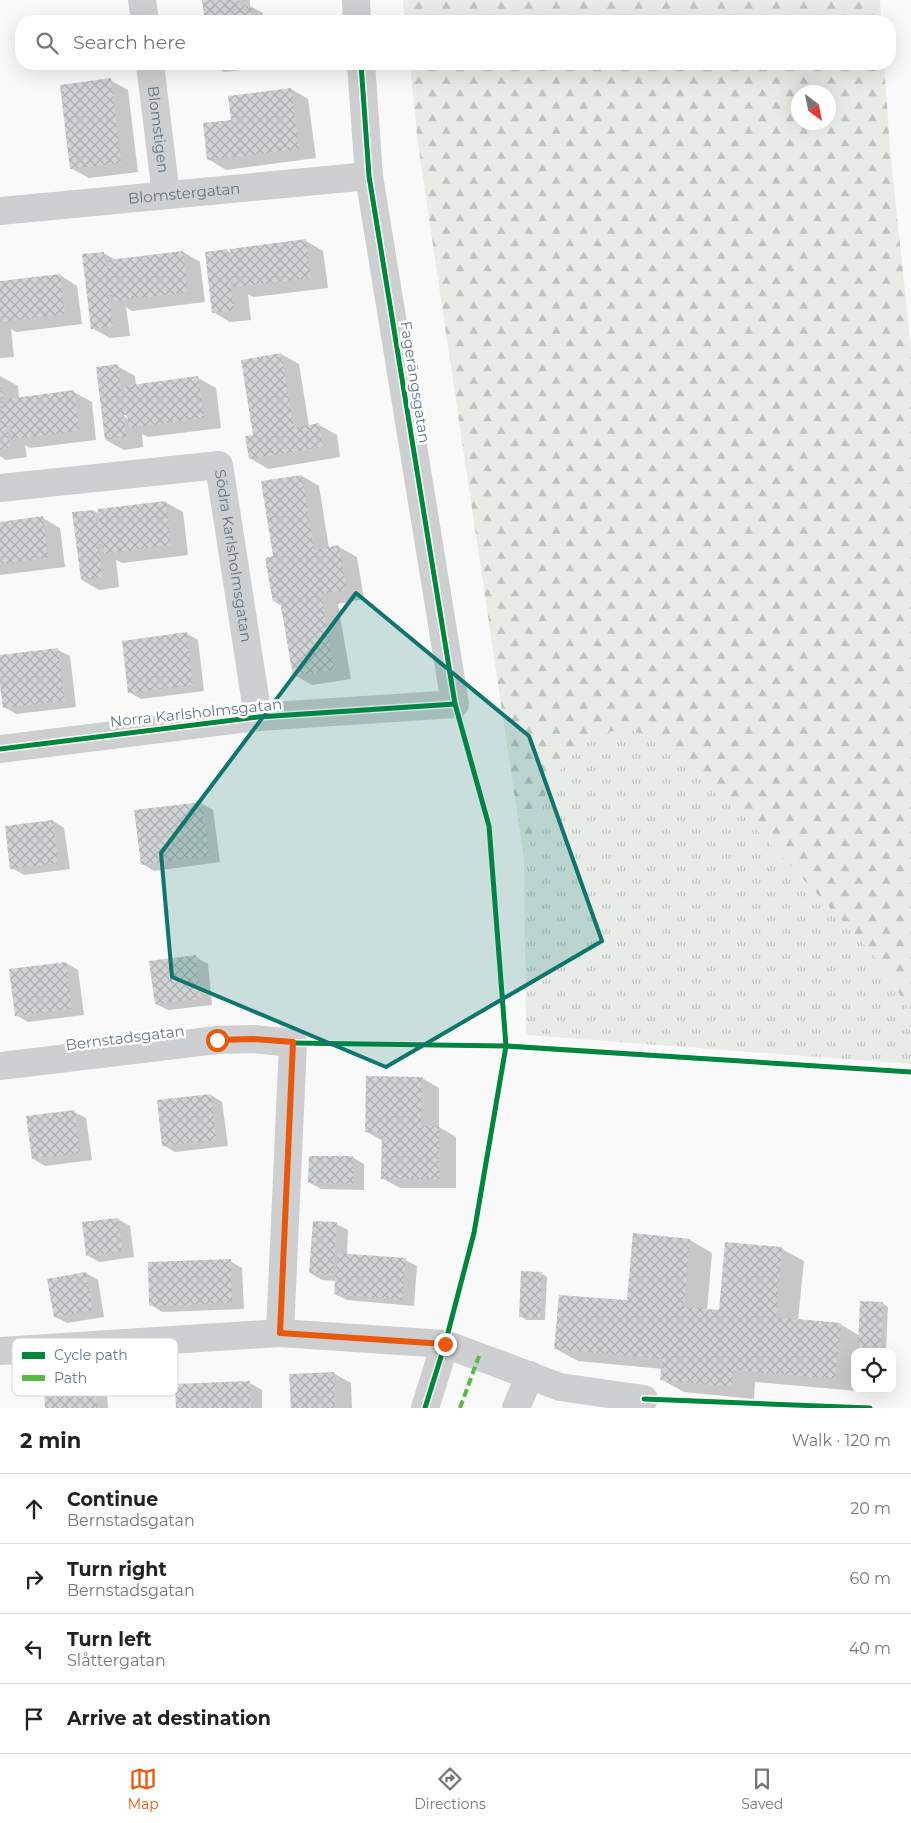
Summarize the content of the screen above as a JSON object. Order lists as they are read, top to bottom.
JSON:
{
  "streets": {
    "street": [
      "Blomstigen",
      "Blomstergatan",
      "Fagerängsgatan",
      "Södra Karlsholmsgatan",
      "Norra Karlsholmsgatan",
      "Bernstadsgatan"
    ]
  },
  "crossings": [
    ["Blomstigen", "Blomstergatan"],
    ["Blomstergatan", "Fagerängsgatan"],
    ["Fagerängsgatan", "Norra Karlsholmsgatan"],
    ["Södra Karlsholmsgatan", "Norra Karlsholmsgatan"]
  ],
  "legend": ["Cycle path", "Path"],
  "north": "bottom right",
  "page": {
    "search": "Search here",
    "heading": ["2 min", "Walk · 120 m"],
    "list": [
      ["Continue", "Bernstadsgatan", "20 m"],
      ["Turn right", "Bernstadsgatan", "60 m"],
      ["Turn left", "Slåttergatan", "40 m"],
      "Arrive at destination"
    ],
    "nav": ["Map", "Directions", "Saved"]
  }
}
